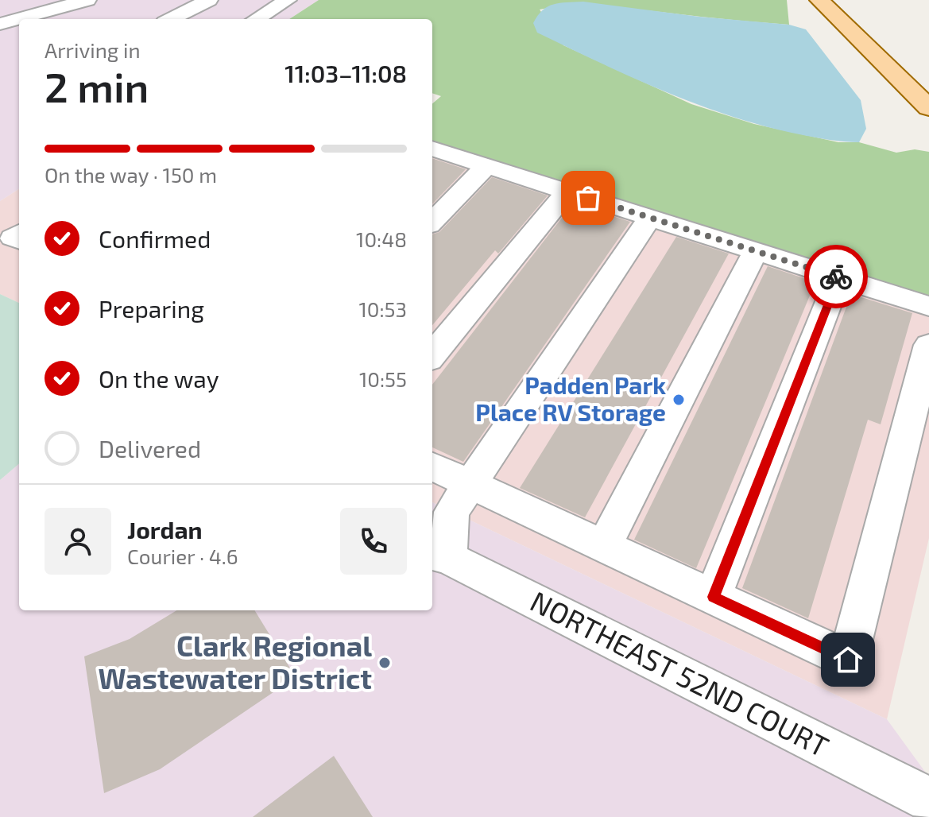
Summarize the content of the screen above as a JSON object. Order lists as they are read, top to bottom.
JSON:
{
  "streets": {
    "street": ["NORTHEAST 52ND COURT"]
  },
  "places": ["Padden Park Place RV Storage", "Clark Regional Wastewater District"],
  "page": {
    "heading": ["2 min", "Arriving in", "11:03–11:08"],
    "panel": ["Jordan", "Courier · 4.6"],
    "bar": "On the way · 150 m",
    "list": [
      ["Confirmed", "10:48"],
      ["Preparing", "10:53"],
      ["On the way", "10:55"],
      "Delivered"
    ]
  }
}
